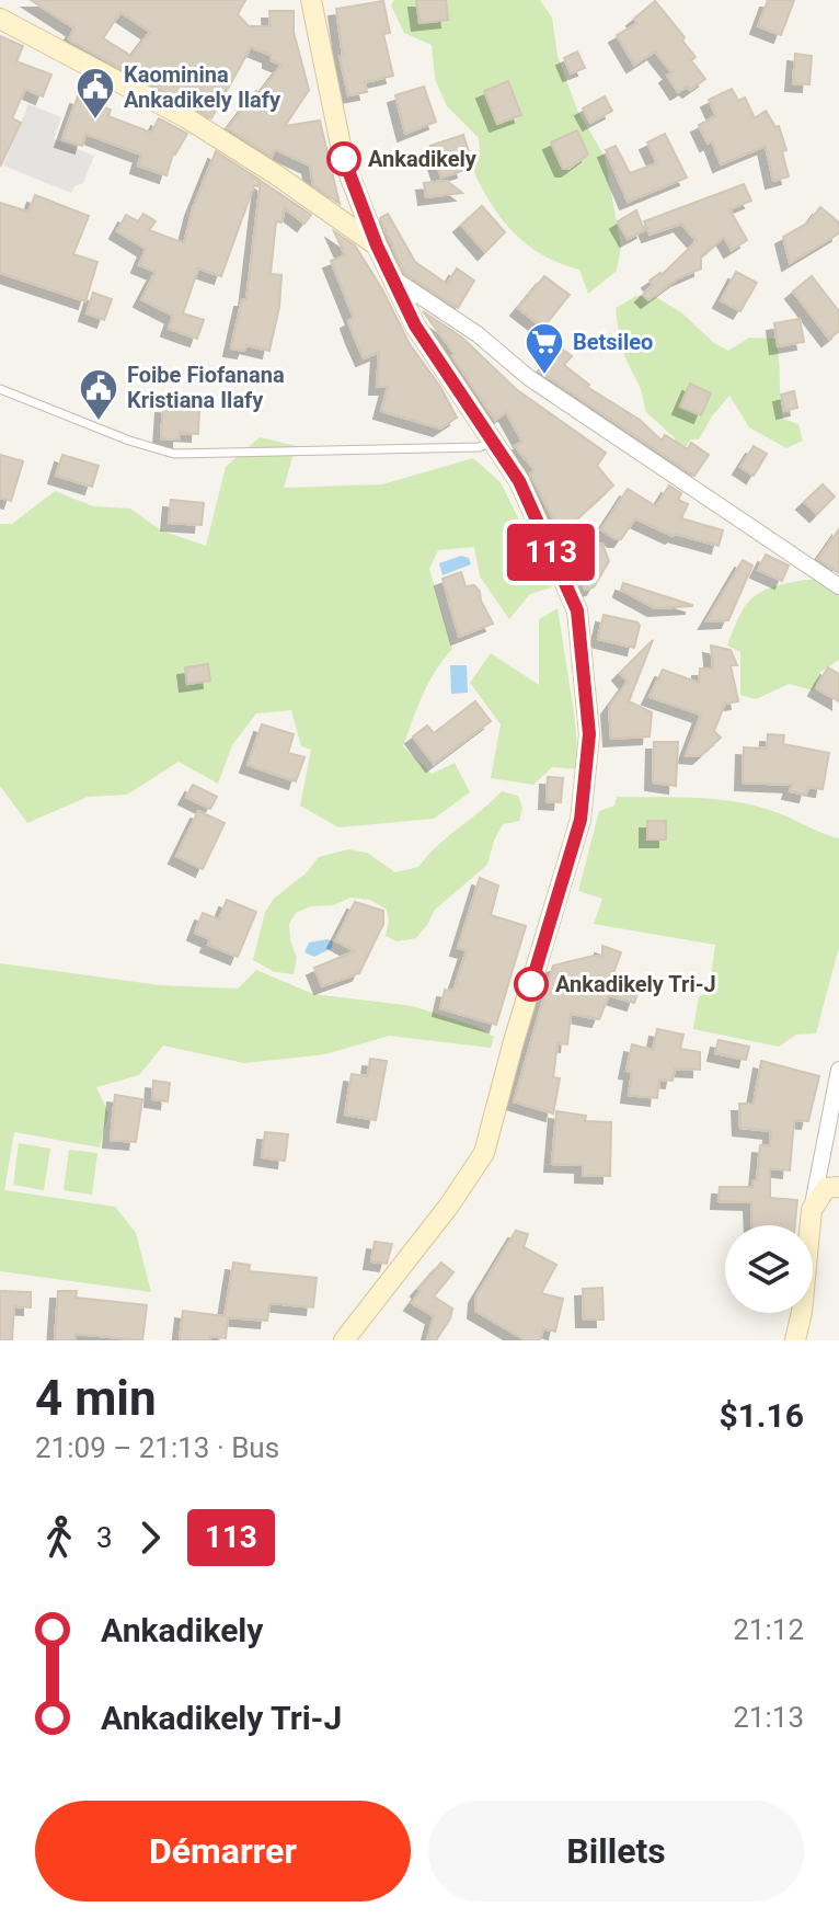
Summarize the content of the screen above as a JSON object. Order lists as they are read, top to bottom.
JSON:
{
  "places": {
    "public building": ["Kaominina Ankadikely Ilafy", "Foibe Fiofanana Kristiana Ilafy"],
    "other": ["Ankadikely", "Ankadikely Tri-J"],
    "supermarket": ["Betsileo"]
  },
  "lines": ["bus line 113"],
  "page": {
    "on_map": "113",
    "heading": ["4 min", "21:09 – 21:13 · Bus", "$1.16"],
    "legs": ["3", "113"],
    "list": [
      {
        "name": "Ankadikely",
        "value": "21:12"
      },
      {
        "name": "Ankadikely Tri-J",
        "value": "21:13"
      }
    ],
    "buttons": ["Démarrer", "Billets"]
  }
}
